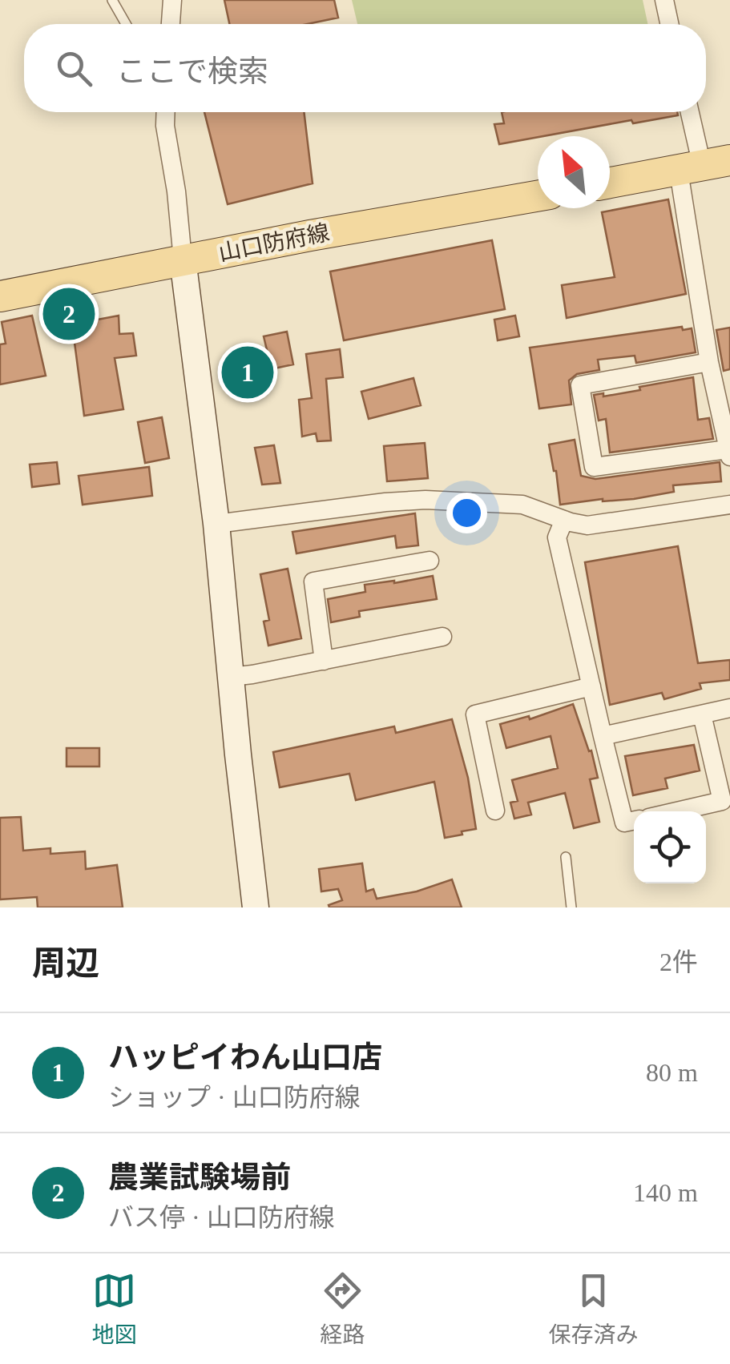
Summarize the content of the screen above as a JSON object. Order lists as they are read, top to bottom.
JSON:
{
  "streets": {
    "main road": ["山口防府線"]
  },
  "north": "top left",
  "page": {
    "search": "ここで検索",
    "pins": ["2", "1"],
    "heading": ["周辺", "2件"],
    "list": [
      {
        "mark": "1",
        "name": "ハッピイわん山口店",
        "note": "ショップ · 山口防府線",
        "value": "80 m"
      },
      {
        "mark": "2",
        "name": "農業試験場前",
        "note": "バス停 · 山口防府線",
        "value": "140 m"
      }
    ],
    "nav": ["地図", "経路", "保存済み"]
  }
}
